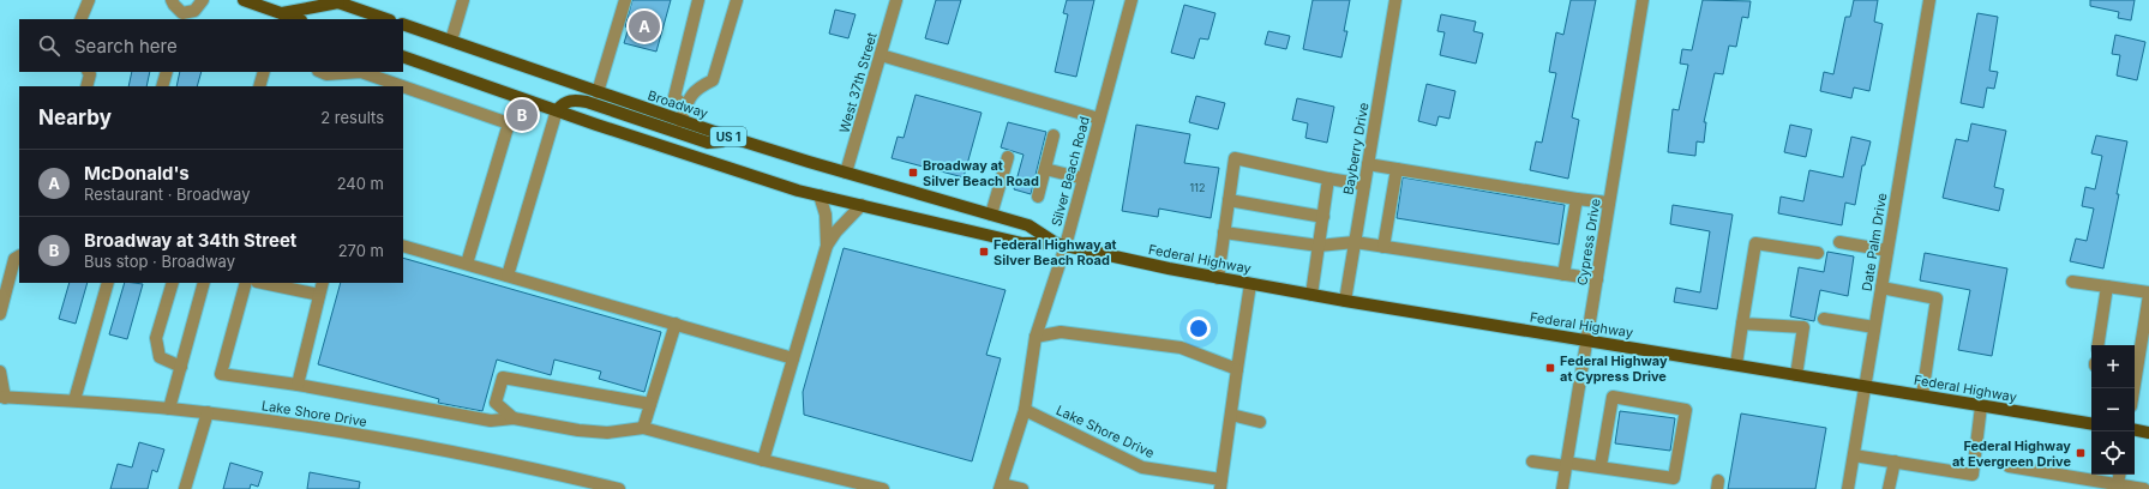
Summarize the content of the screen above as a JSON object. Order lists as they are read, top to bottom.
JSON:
{
  "streets": {
    "main road": ["Broadway", "US 1", "Federal Highway"],
    "street": [
      "West 37th Street",
      "Bayberry Drive",
      "Silver Beach Road",
      "Cypress Drive",
      "Date Palm Drive",
      "Lake Shore Drive"
    ]
  },
  "crossings": [
    ["West 37th Street", "Broadway"],
    ["Broadway", "US 1"],
    ["Broadway", "Silver Beach Road"],
    ["Broadway", "Federal Highway"],
    ["US 1", "Silver Beach Road"],
    ["US 1", "Federal Highway"],
    ["Bayberry Drive", "Federal Highway"],
    ["Silver Beach Road", "Federal Highway"],
    ["Silver Beach Road", "Lake Shore Drive"],
    ["Cypress Drive", "Federal Highway"],
    ["Date Palm Drive", "Federal Highway"]
  ],
  "places": {
    "transit": [
      "Broadway at Silver Beach Road",
      "Federal Highway at Silver Beach Road",
      "Federal Highway at Cypress Drive",
      "Federal Highway at Evergreen Drive"
    ]
  },
  "house_numbers": ["112"],
  "page": {
    "pins": ["A", "B"],
    "search": "Search here",
    "heading": ["Nearby", "2 results"],
    "list": [
      {
        "mark": "A",
        "name": "McDonald's",
        "note": "Restaurant · Broadway",
        "value": "240 m"
      },
      {
        "mark": "B",
        "name": "Broadway at 34th Street",
        "note": "Bus stop · Broadway",
        "value": "270 m"
      }
    ],
    "map_buttons": ["+", "−"]
  }
}
